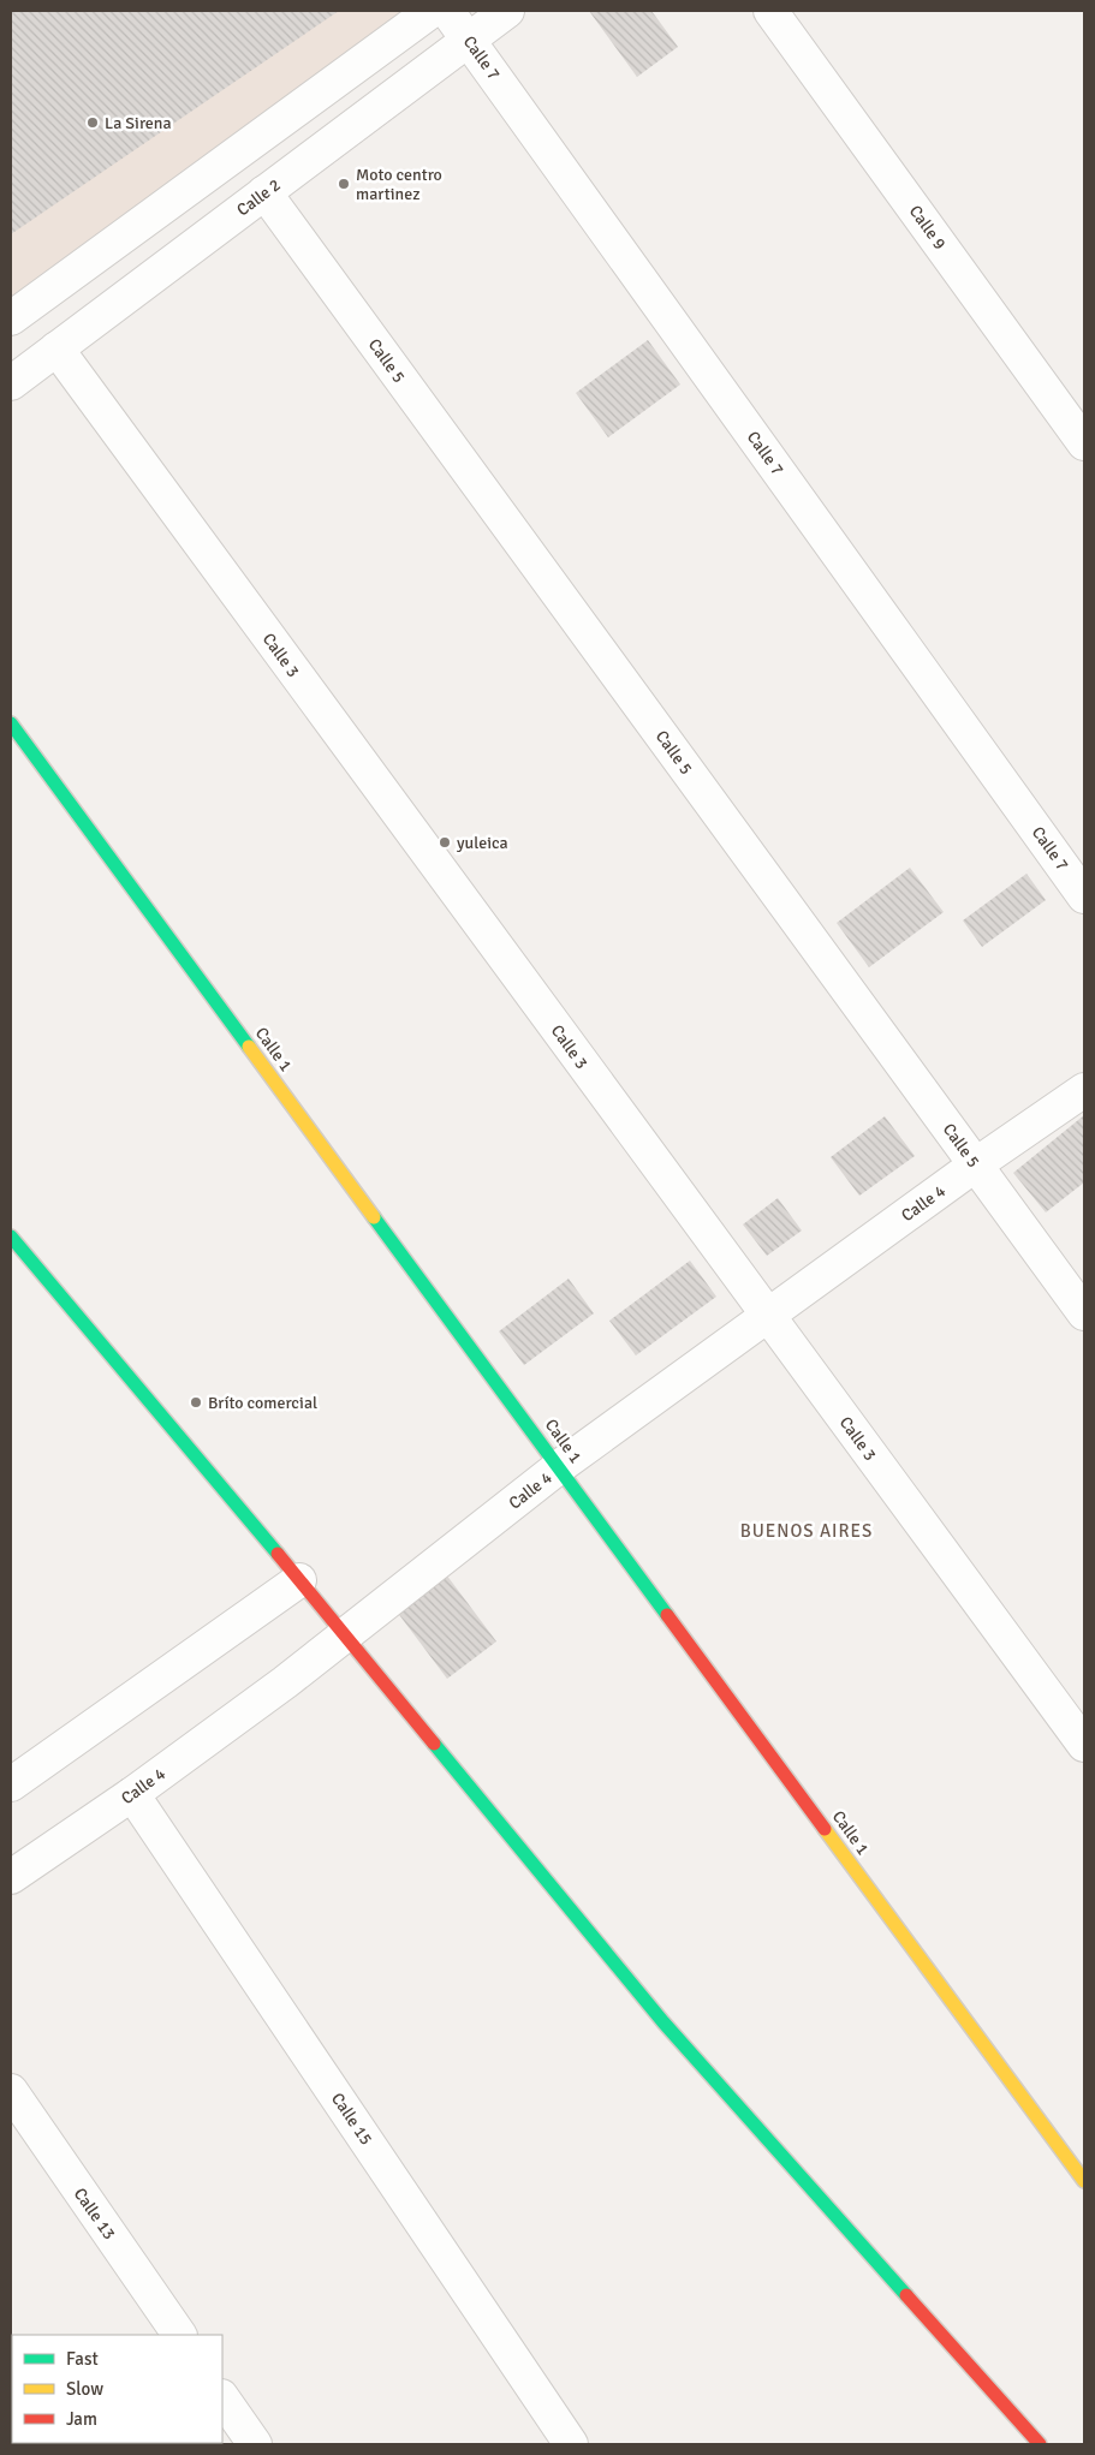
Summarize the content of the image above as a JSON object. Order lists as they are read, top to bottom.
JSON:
{
  "streets": {
    "street": [
      "Calle 7",
      "Calle 2",
      "Calle 9",
      "Calle 5",
      "Calle 3",
      "Calle 1",
      "Calle 4",
      "Calle 15",
      "Calle 13"
    ]
  },
  "crossings": [
    ["Calle 7", "Calle 2"],
    ["Calle 2", "Calle 5"],
    ["Calle 2", "Calle 3"],
    ["Calle 5", "Calle 4"],
    ["Calle 3", "Calle 4"],
    ["Calle 1", "Calle 4"],
    ["Calle 4", "Calle 15"]
  ],
  "districts": ["BUENOS AIRES"],
  "places": [
    "La Sirena",
    "Moto centro martinez",
    "yuleica",
    "Bríto comercial"
  ],
  "legend": ["Fast", "Slow", "Jam"]
}
